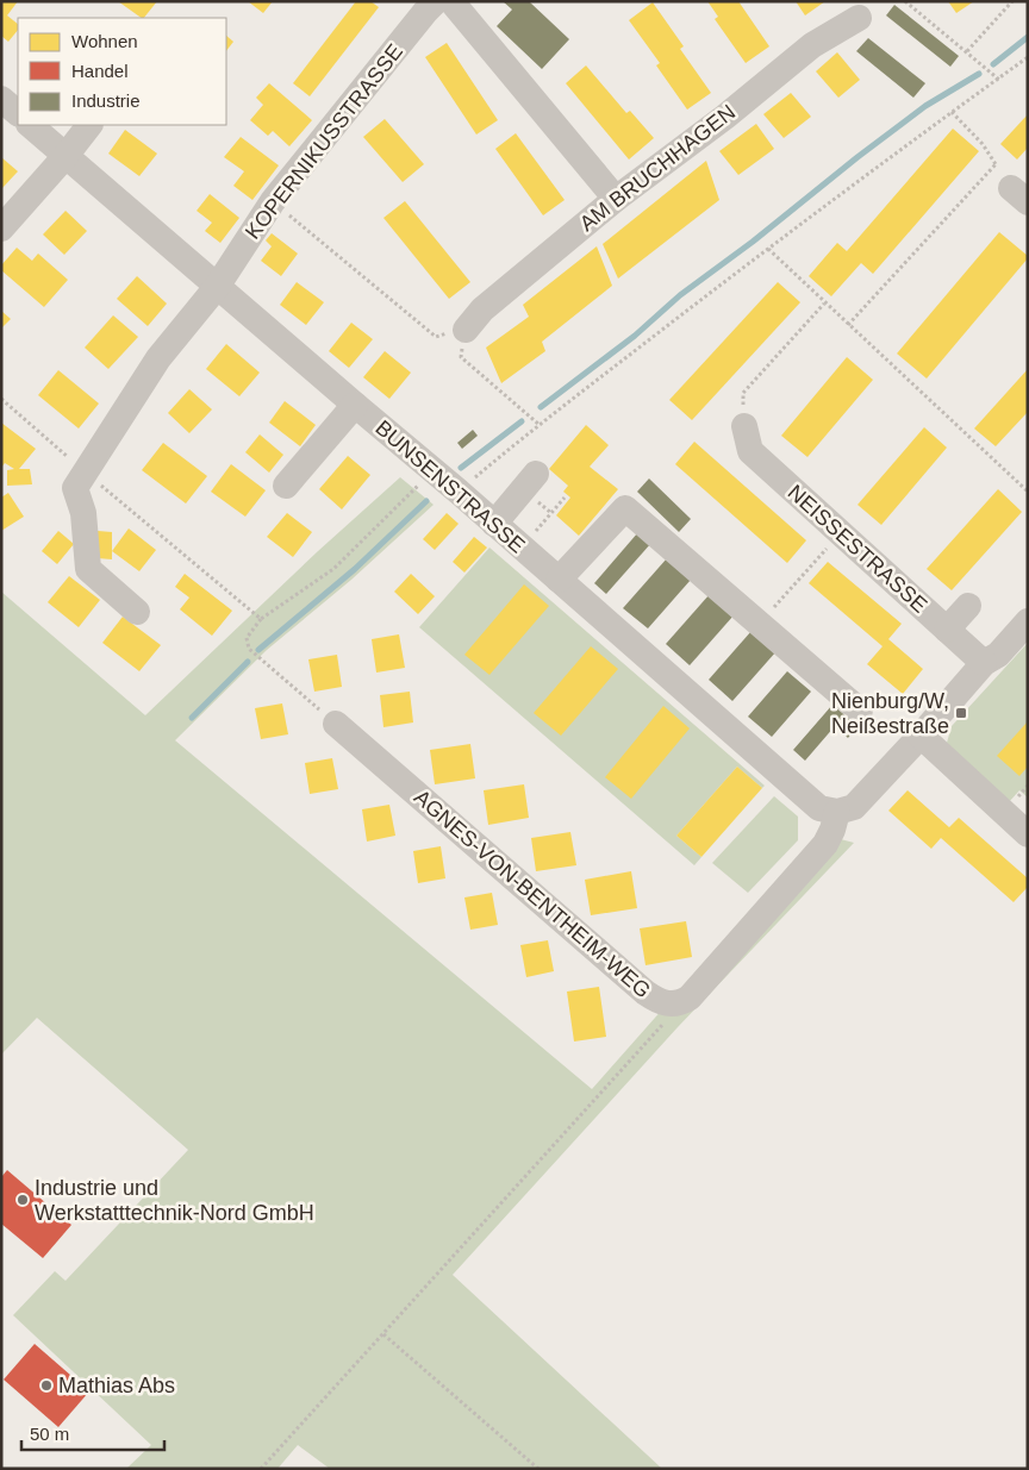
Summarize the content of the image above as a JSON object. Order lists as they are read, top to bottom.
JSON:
{
  "streets": {
    "street": [
      "KOPERNIKUSSTRASSE",
      "AM BRUCHHAGEN",
      "BUNSENSTRASSE",
      "NEISSESTRASSE",
      "AGNES-VON-BENTHEIM-WEG"
    ]
  },
  "crossings": [
    ["KOPERNIKUSSTRASSE", "BUNSENSTRASSE"],
    ["BUNSENSTRASSE", "AGNES-VON-BENTHEIM-WEG"]
  ],
  "places": {
    "transit": ["Nienburg/W, Neißestraße"],
    "other": ["Industrie und Werkstatttechnik-Nord GmbH", "Mathias Abs"]
  },
  "legend": ["Wohnen", "Handel", "Industrie"],
  "scale_bar": "50 m"
}
